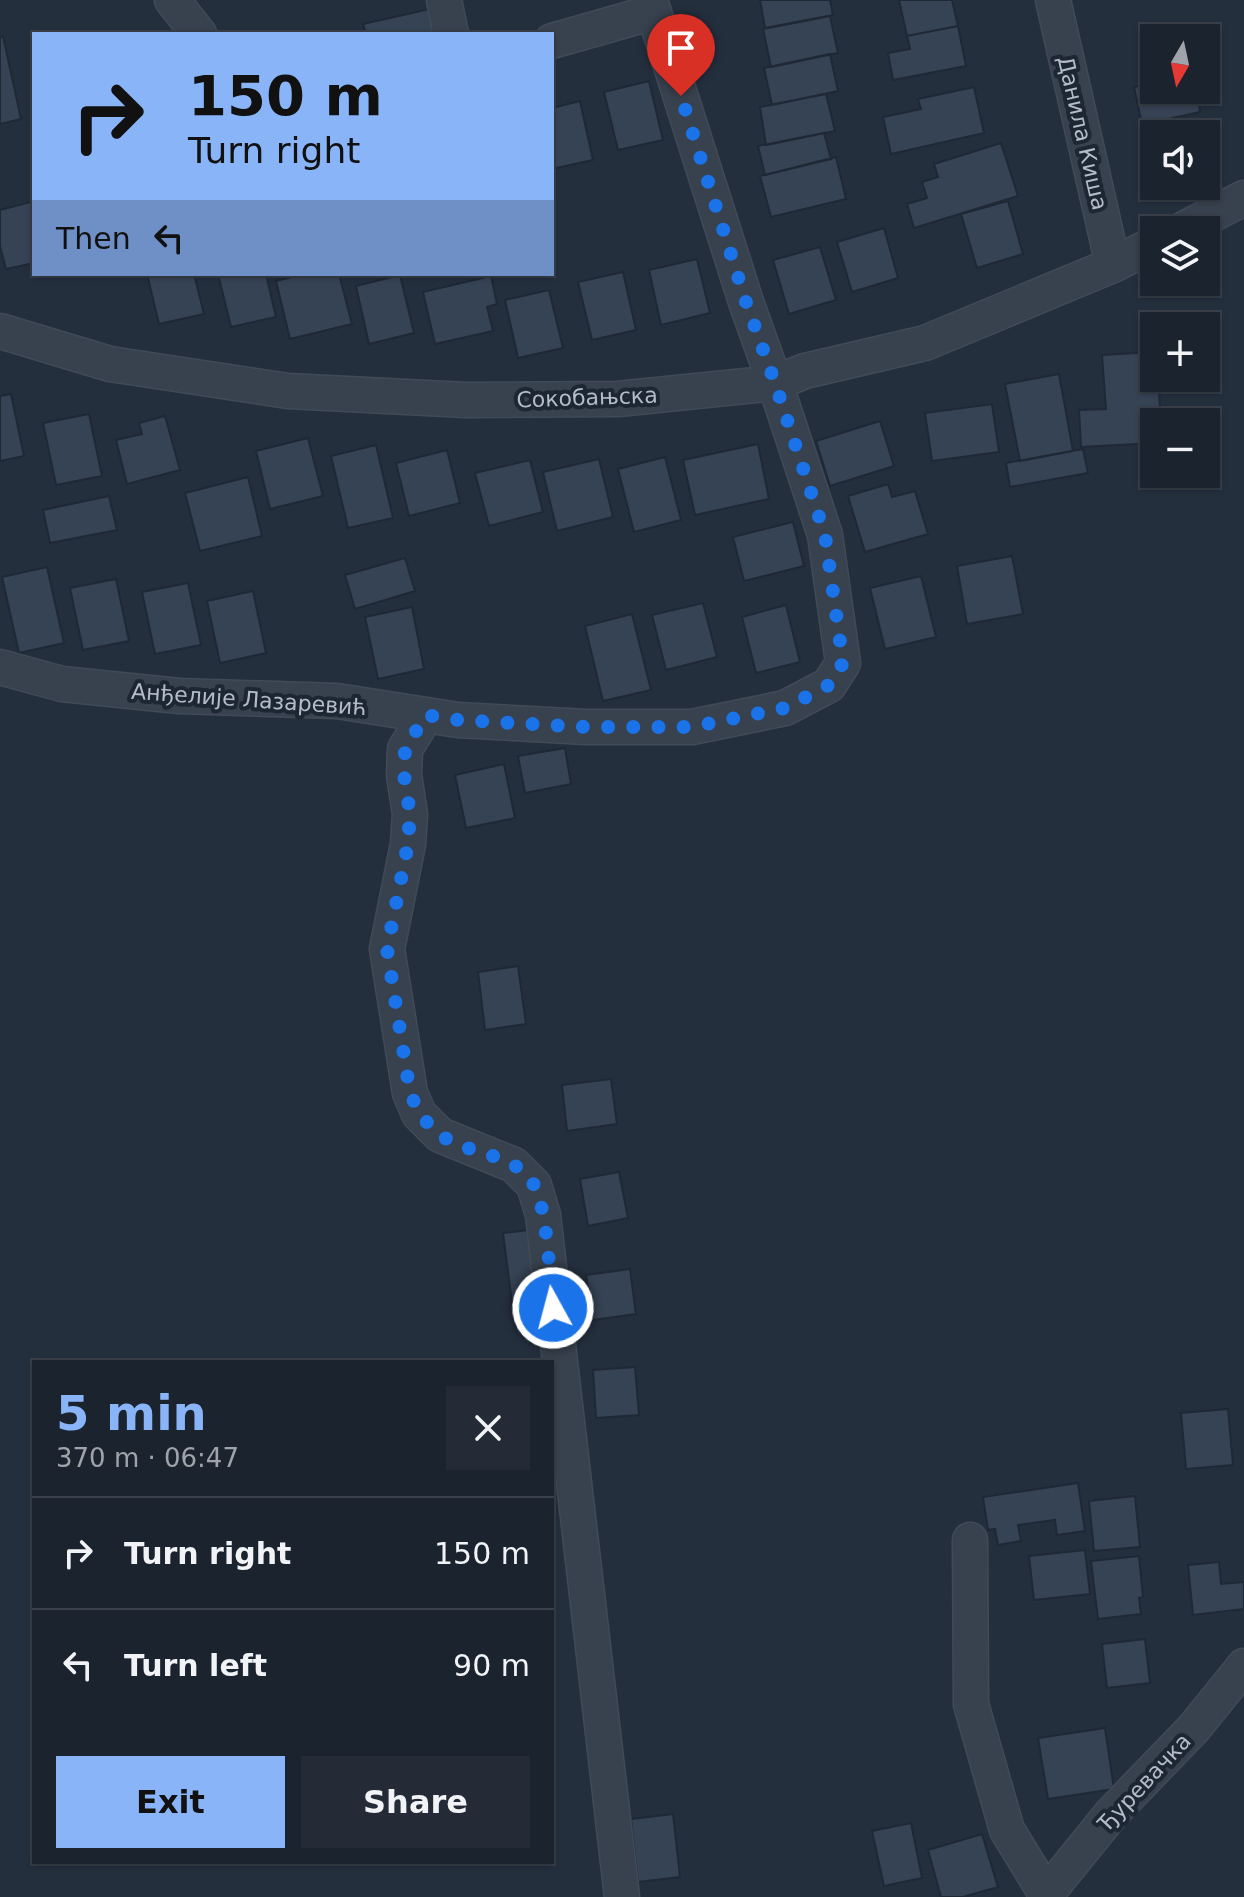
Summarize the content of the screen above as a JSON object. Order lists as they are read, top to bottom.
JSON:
{
  "streets": {
    "street": [
      "Данила Киша",
      "Сокобањска",
      "Анђелије Лазаревић",
      "Ђуревачка"
    ]
  },
  "crossings": [
    ["Данила Киша", "Сокобањска"],
    ["Сокобањска", "Анђелије Лазаревић"]
  ],
  "north": "bottom",
  "page": {
    "map_buttons": ["+", "−"],
    "turn": ["150 m", "Turn right"],
    "then": "Then",
    "heading": ["5 min", "370 m · 06:47"],
    "list": [
      {
        "name": "Turn right",
        "value": "150 m"
      },
      {
        "name": "Turn left",
        "value": "90 m"
      }
    ],
    "buttons": ["Exit", "Share"]
  }
}
